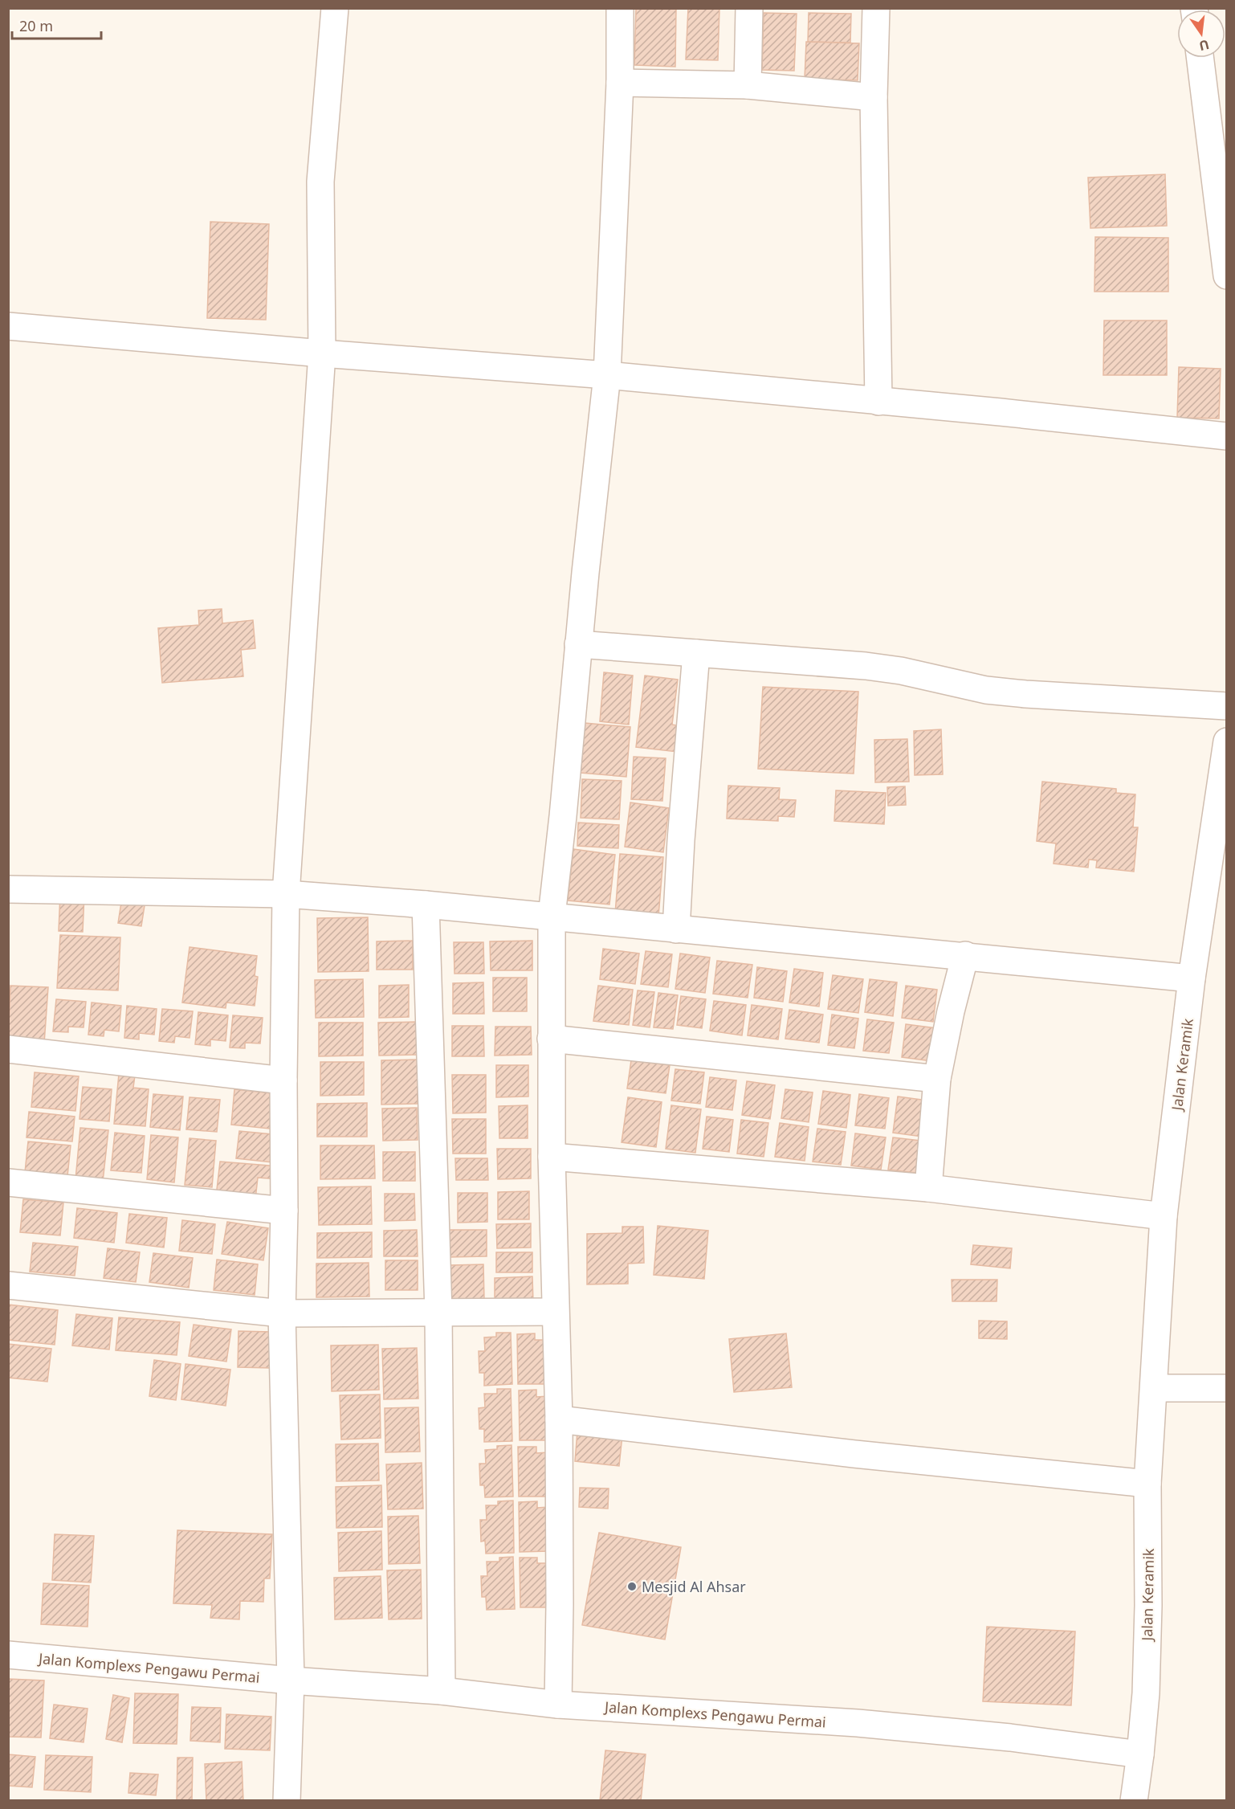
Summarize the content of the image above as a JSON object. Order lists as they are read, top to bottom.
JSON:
{
  "streets": {
    "street": ["Jalan Keramik", "Jalan Komplexs Pengawu Permai"]
  },
  "crossings": [
    ["Jalan Keramik", "Jalan Komplexs Pengawu Permai"]
  ],
  "places": ["Mesjid Al Ahsar"],
  "scale_bar": "20 m",
  "north": "bottom"
}
